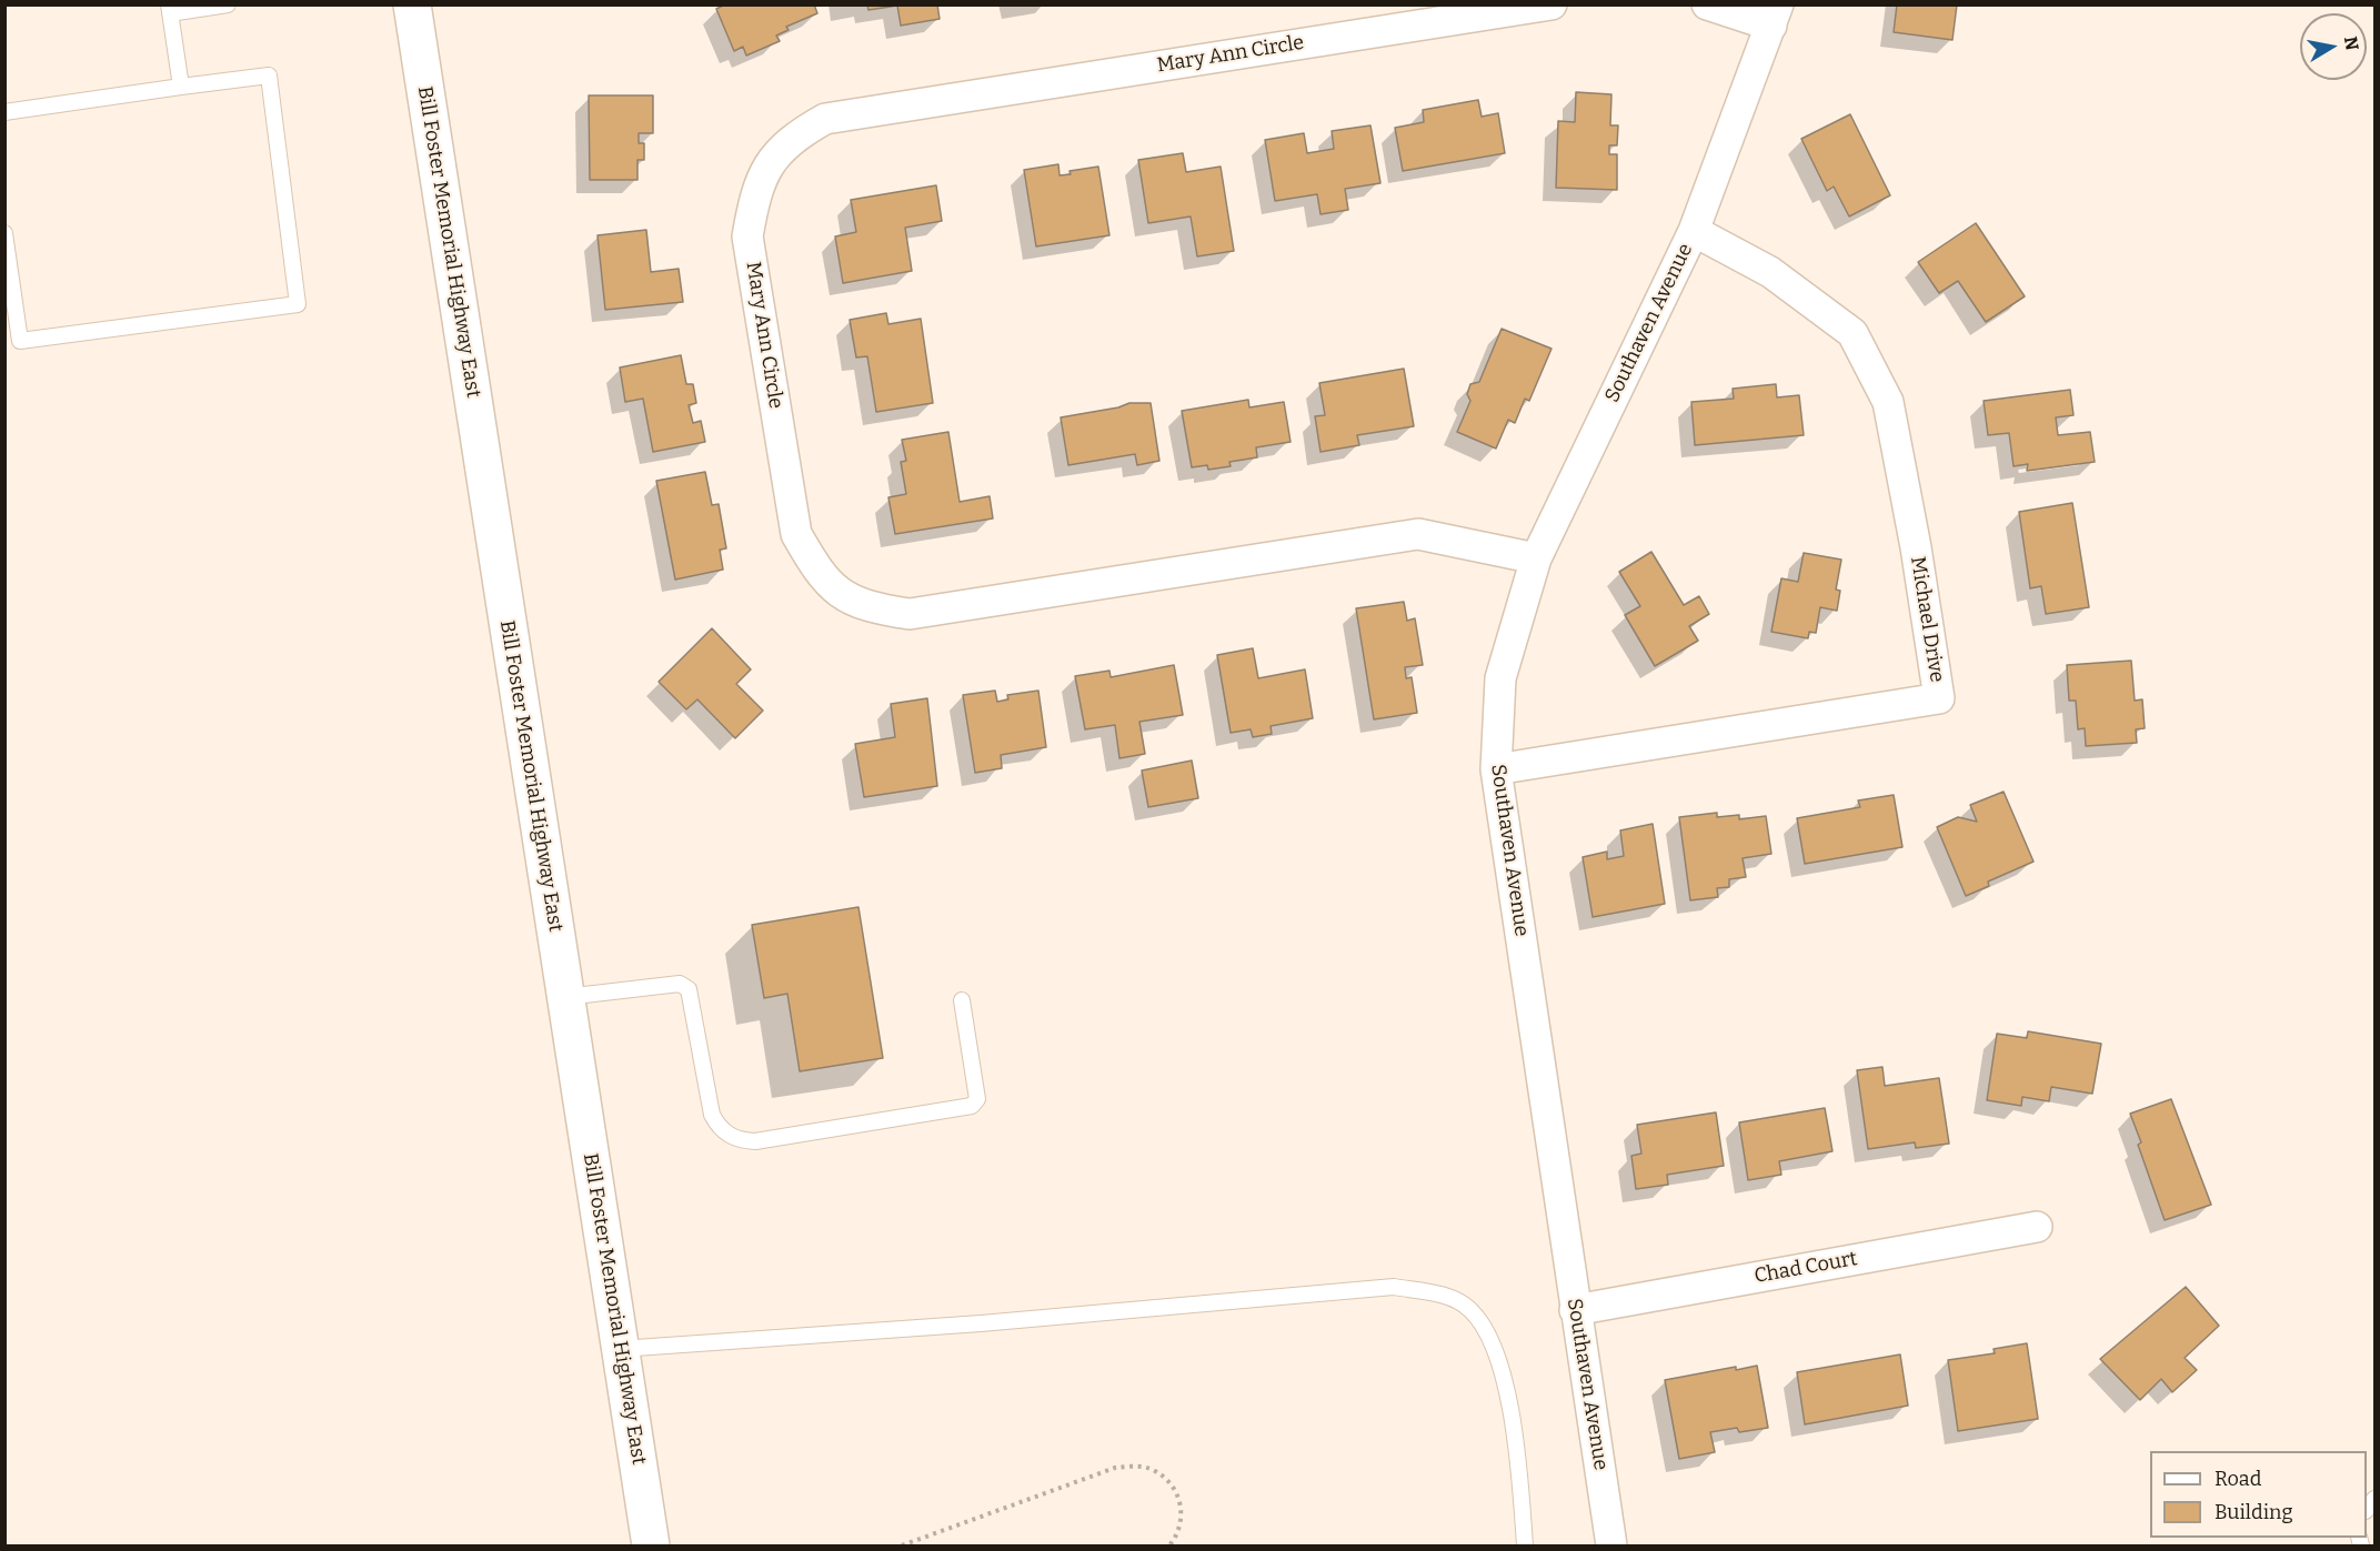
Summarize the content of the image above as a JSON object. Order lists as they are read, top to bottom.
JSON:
{
  "streets": {
    "main road": ["Bill Foster Memorial Highway East"],
    "street": [
      "Mary Ann Circle",
      "Southaven Avenue",
      "Michael Drive",
      "Chad Court"
    ]
  },
  "crossings": [
    ["Mary Ann Circle", "Southaven Avenue"],
    ["Southaven Avenue", "Michael Drive"],
    ["Southaven Avenue", "Chad Court"]
  ],
  "legend": ["Road", "Building"],
  "north": "right"
}
